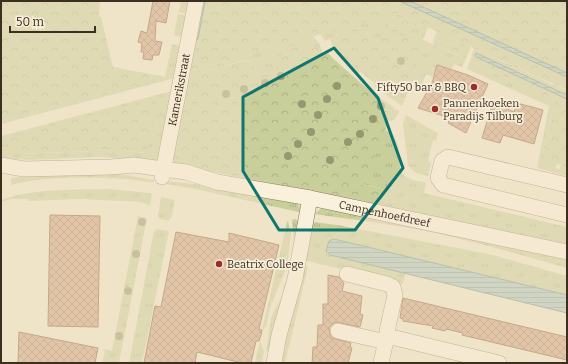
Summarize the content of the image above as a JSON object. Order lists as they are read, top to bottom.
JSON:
{
  "streets": {
    "street": ["Kamerikstraat", "Campenhoefdreef"]
  },
  "crossings": [
    ["Kamerikstraat", "Campenhoefdreef"]
  ],
  "places": ["Fifty50 bar & BBQ", "Pannenkoeken Paradijs Tilburg", "Beatrix College"],
  "scale_bar": "50 m"
}
